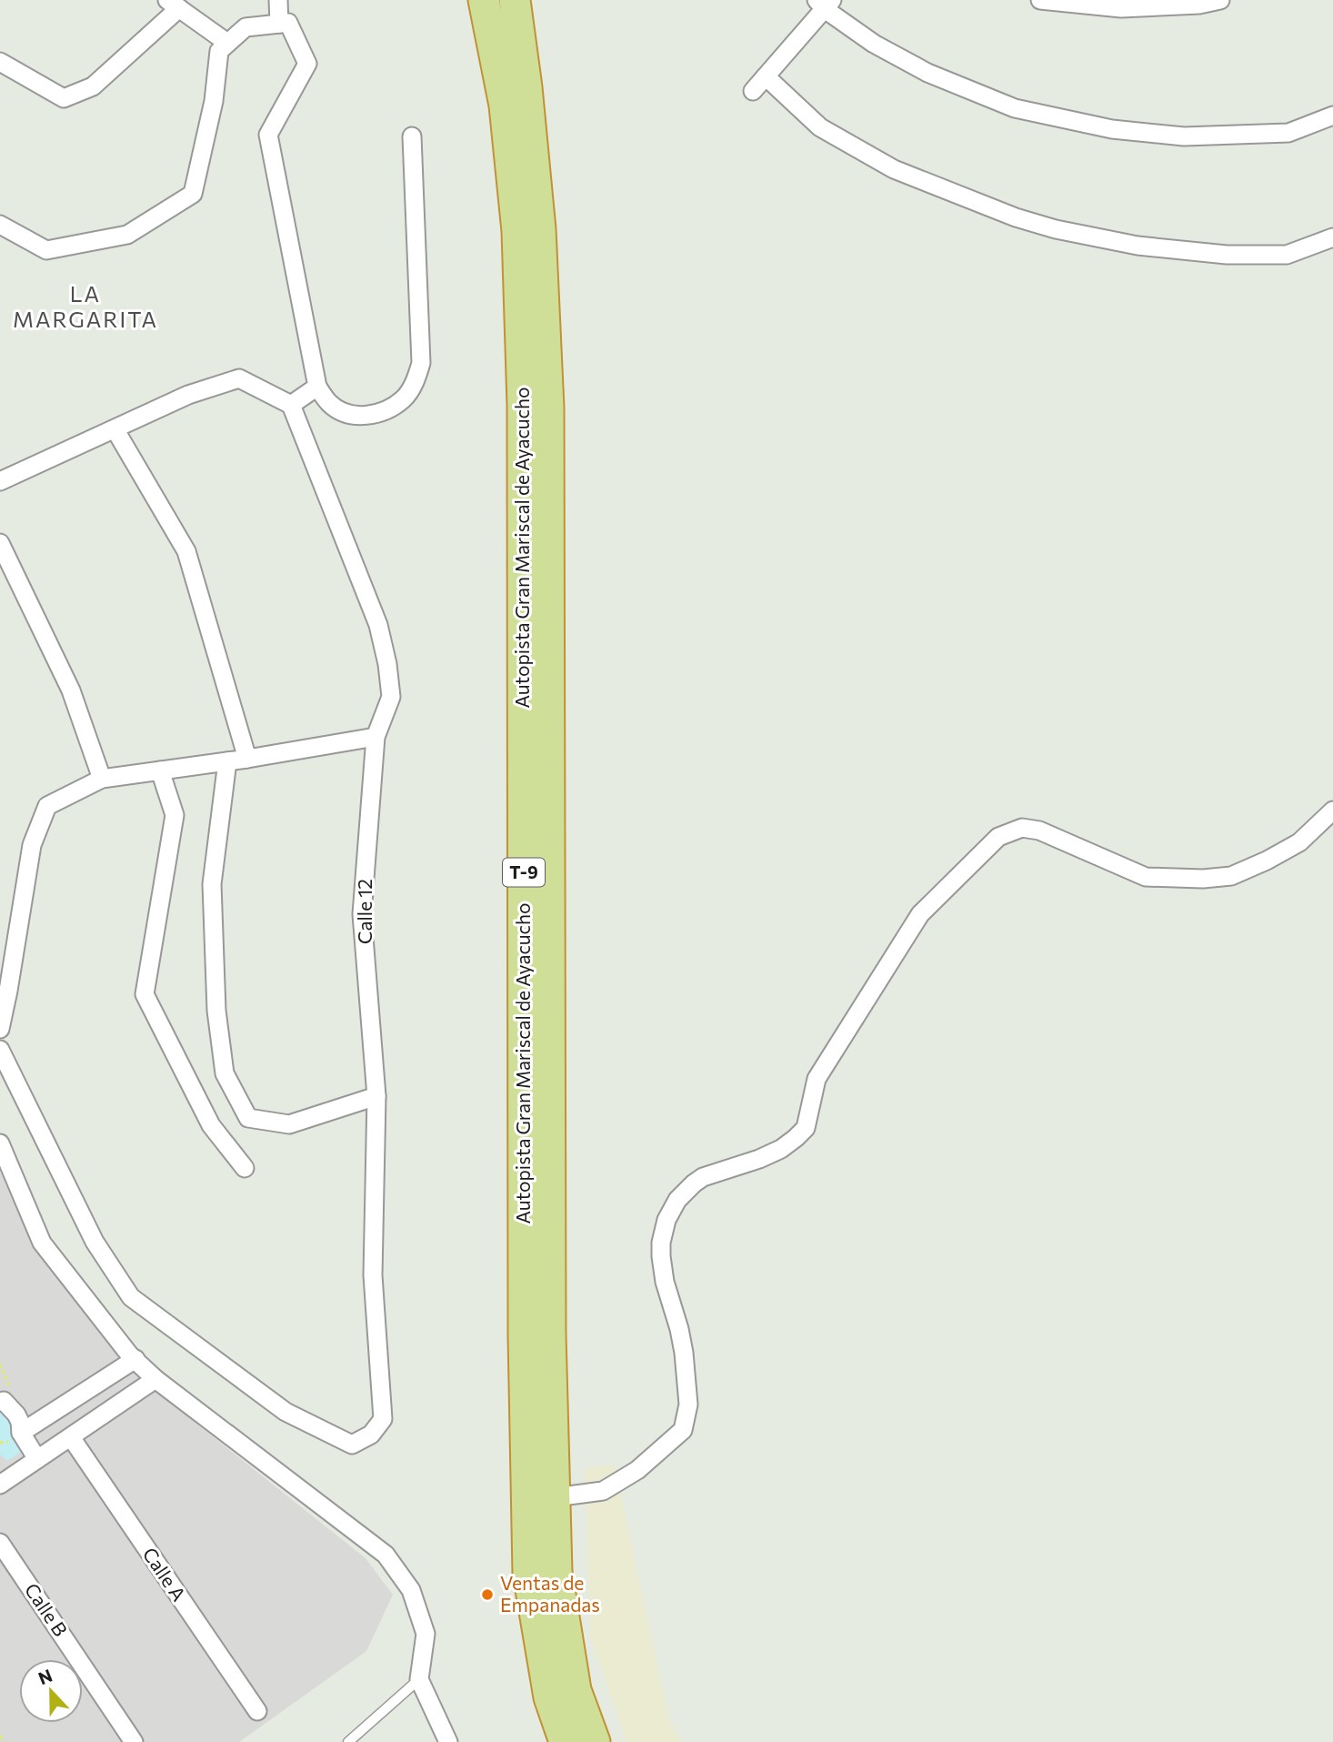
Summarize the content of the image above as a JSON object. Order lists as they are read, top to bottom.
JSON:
{
  "streets": {
    "highway": ["Autopista Gran Mariscal de Ayacucho", "T-9"],
    "street": ["Calle 12", "Calle A", "Calle B"]
  },
  "districts": ["LA MARGARITA"],
  "places": ["Ventas de Empanadas"],
  "north": "top"
}
